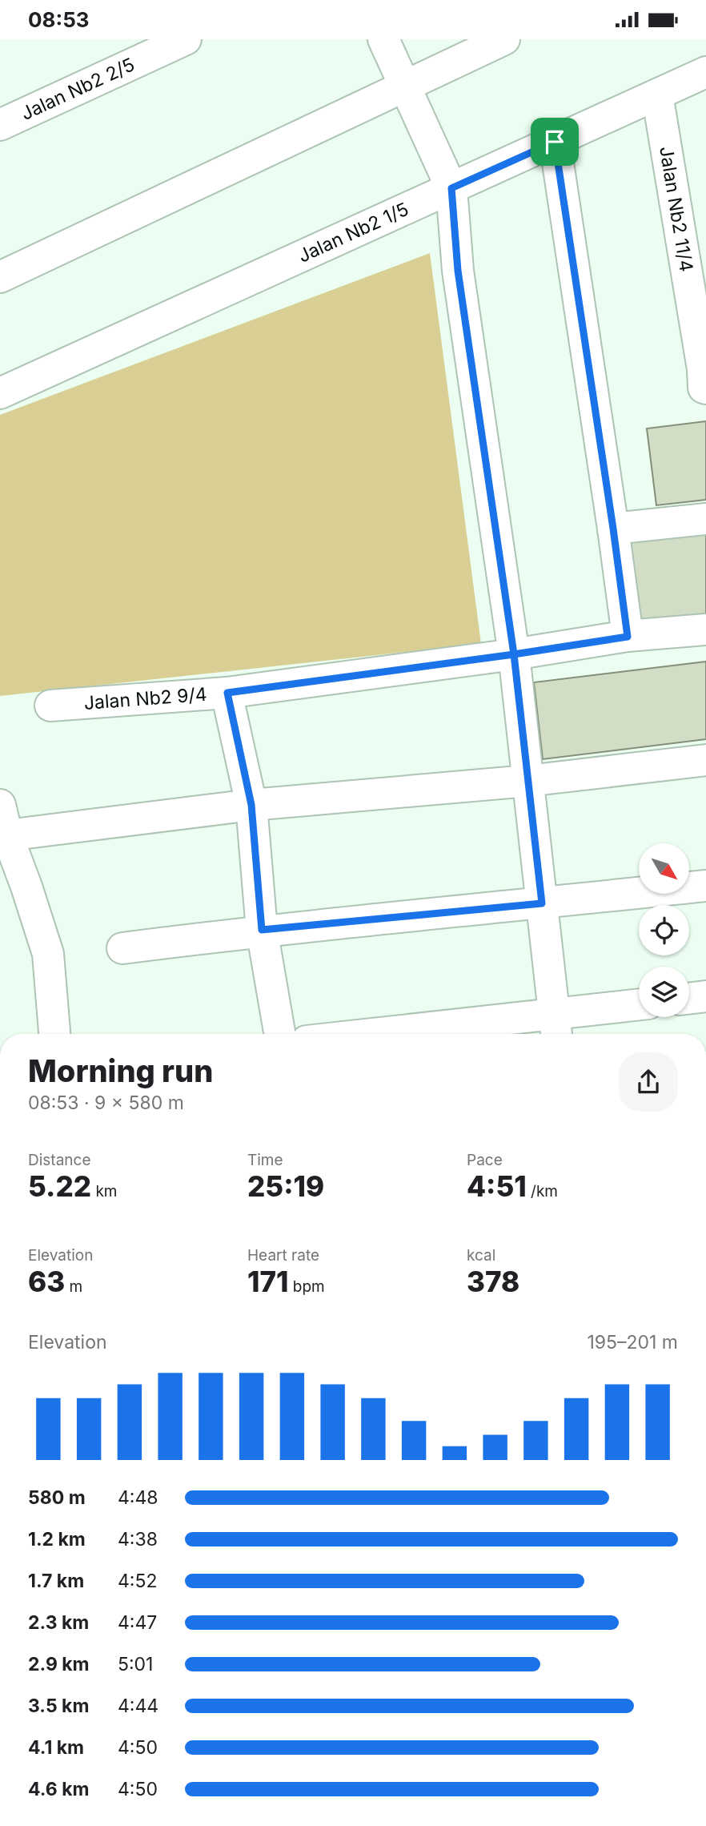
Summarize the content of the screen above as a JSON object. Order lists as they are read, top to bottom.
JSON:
{
  "streets": {
    "street": [
      "Jalan Nb2 2/5",
      "Jalan Nb2 11/4",
      "Jalan Nb2 1/5",
      "Jalan Nb2 9/4"
    ]
  },
  "crossings": [
    ["Jalan Nb2 11/4", "Jalan Nb2 1/5"]
  ],
  "north": "bottom right",
  "page": {
    "status": "08:53",
    "heading": ["Morning run", "08:53 · 9 × 580 m"],
    "stats": [
      ["Distance", "5.22 km"],
      ["Time", "25:19"],
      ["Pace", "4:51 /km"],
      ["Elevation", "63 m"],
      ["Heart rate", "171 bpm"],
      ["kcal", "378"]
    ],
    "chart": ["Elevation", "195–201 m"],
    "list": [
      {
        "name": "580 m",
        "note": "4:48"
      },
      {
        "name": "1.2 km",
        "note": "4:38"
      },
      {
        "name": "1.7 km",
        "note": "4:52"
      },
      {
        "name": "2.3 km",
        "note": "4:47"
      },
      {
        "name": "2.9 km",
        "note": "5:01"
      },
      {
        "name": "3.5 km",
        "note": "4:44"
      },
      {
        "name": "4.1 km",
        "note": "4:50"
      },
      {
        "name": "4.6 km",
        "note": "4:50"
      }
    ]
  }
}
